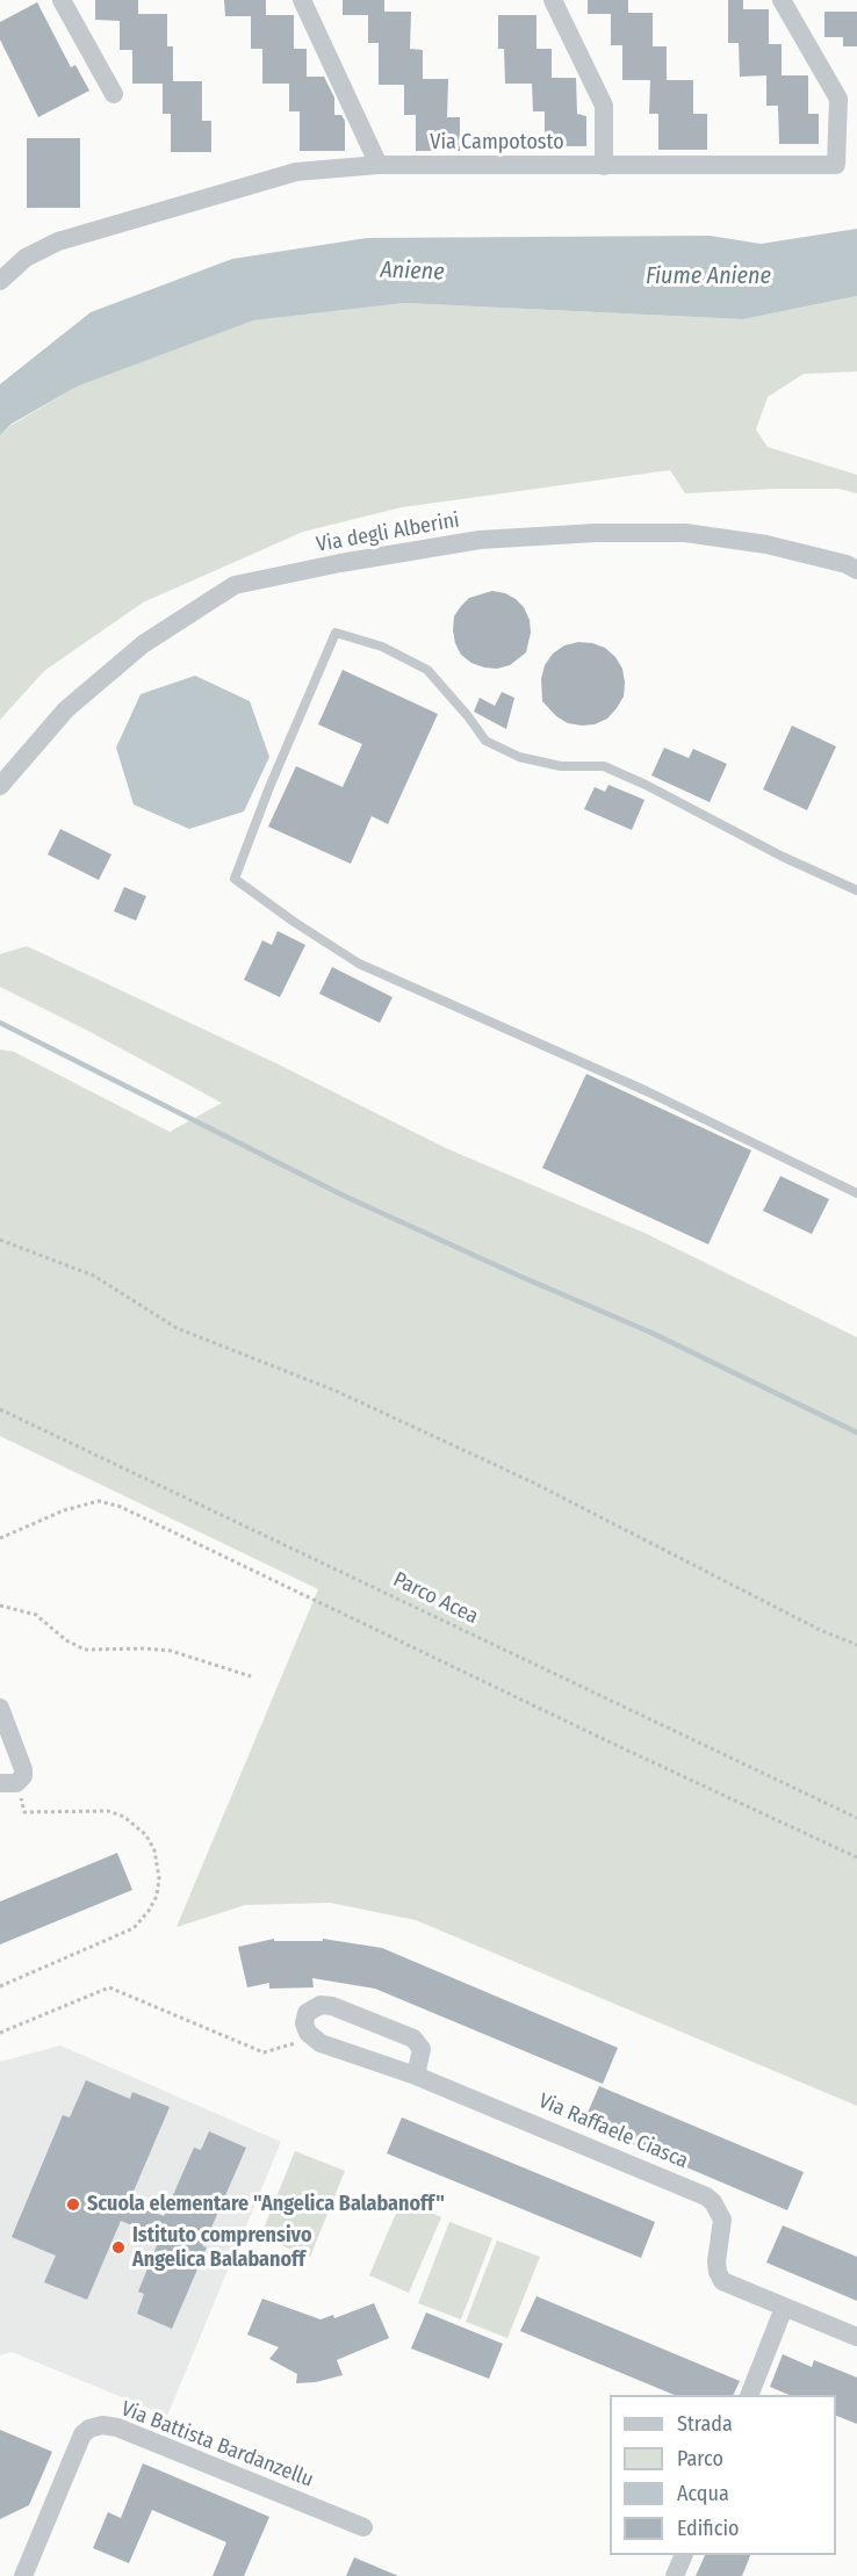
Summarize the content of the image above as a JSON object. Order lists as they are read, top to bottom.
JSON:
{
  "streets": {
    "street": [
      "Via Campotosto",
      "Via degli Alberini",
      "Via Raffaele Ciasca",
      "Via Battista Bardanzellu"
    ],
    "path": ["Parco Acea"]
  },
  "water": ["Aniene", "Fiume Aniene"],
  "places": ["Scuola elementare \"Angelica Balabanoff\"", "Istituto comprensivo Angelica Balabanoff"],
  "legend": [
    "Strada",
    "Parco",
    "Acqua",
    "Edificio"
  ]
}
